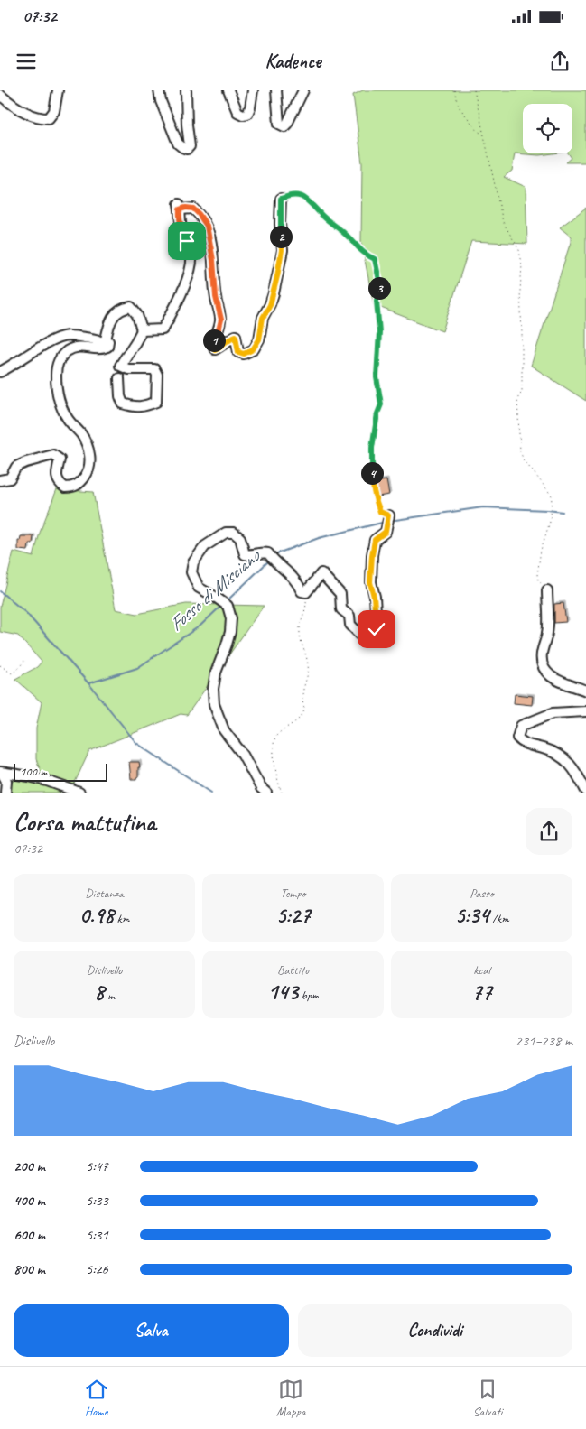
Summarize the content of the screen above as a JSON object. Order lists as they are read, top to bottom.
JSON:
{
  "water": ["Fosso di Misciano"],
  "scale_bar": "100 m",
  "page": {
    "status": "07:32",
    "header": "Kadence",
    "pins": [
      "2",
      "3",
      "1",
      "4"
    ],
    "scale": "100 m",
    "heading": ["Corsa mattutina", "07:32"],
    "stats": [
      ["Distanza", "0.98 km"],
      ["Tempo", "5:27"],
      ["Passo", "5:34 /km"],
      ["Dislivello", "8 m"],
      ["Battito", "143 bpm"],
      ["kcal", "77"]
    ],
    "chart": ["Dislivello", "231–238 m"],
    "list": [
      {
        "name": "200 m",
        "note": "5:47"
      },
      {
        "name": "400 m",
        "note": "5:33"
      },
      {
        "name": "600 m",
        "note": "5:31"
      },
      {
        "name": "800 m",
        "note": "5:26"
      }
    ],
    "buttons": ["Salva", "Condividi"],
    "tabs": ["Home", "Mappa", "Salvati"]
  }
}
